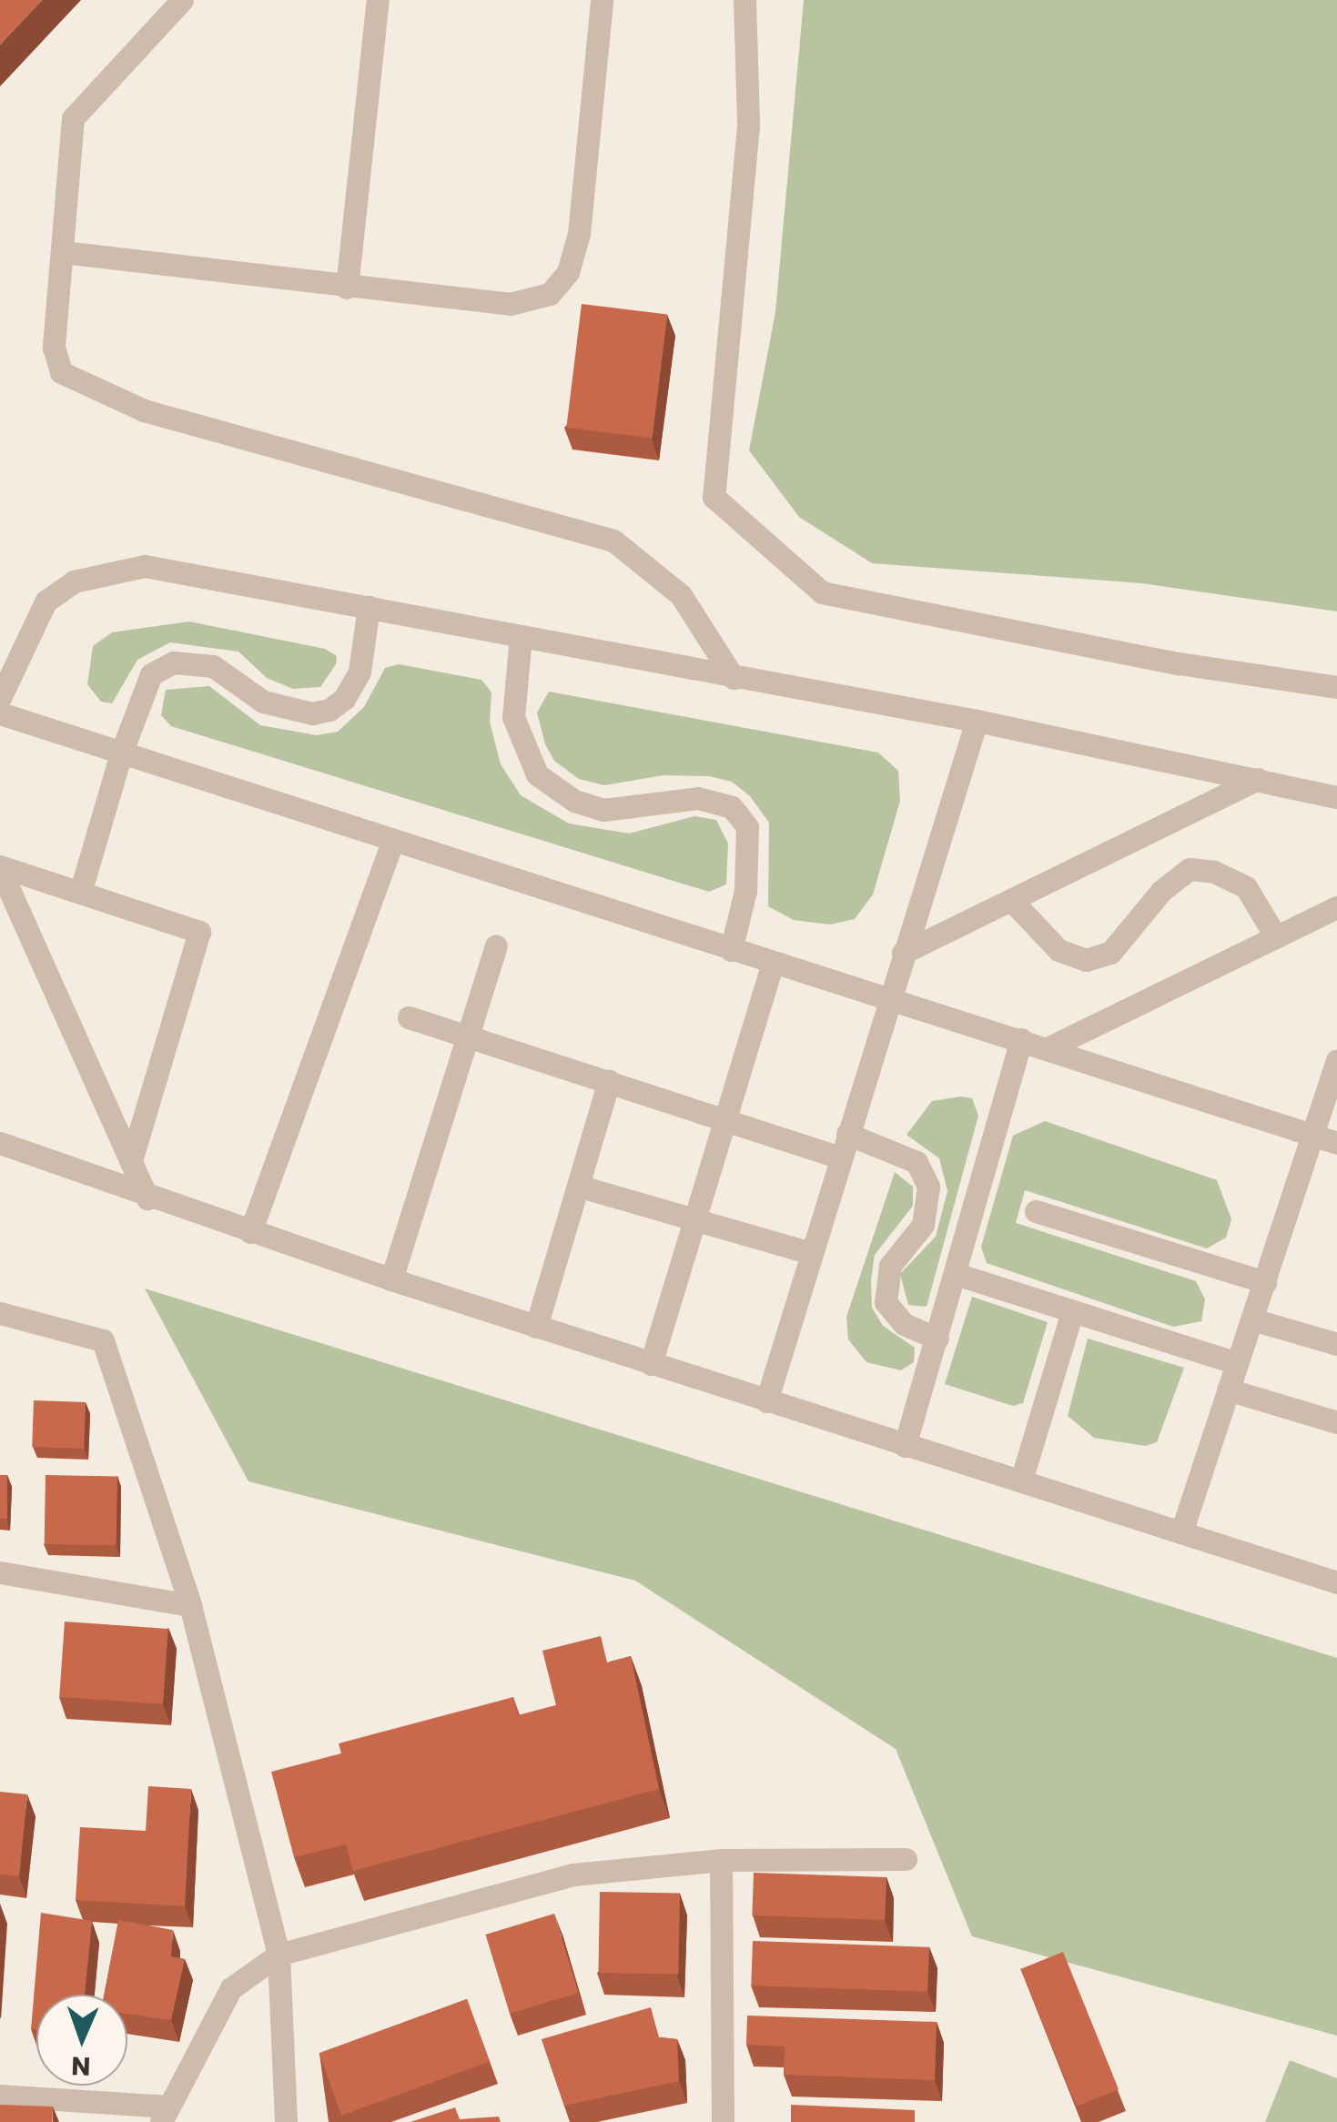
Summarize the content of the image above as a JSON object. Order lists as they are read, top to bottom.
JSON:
{
  "north": "bottom"
}
